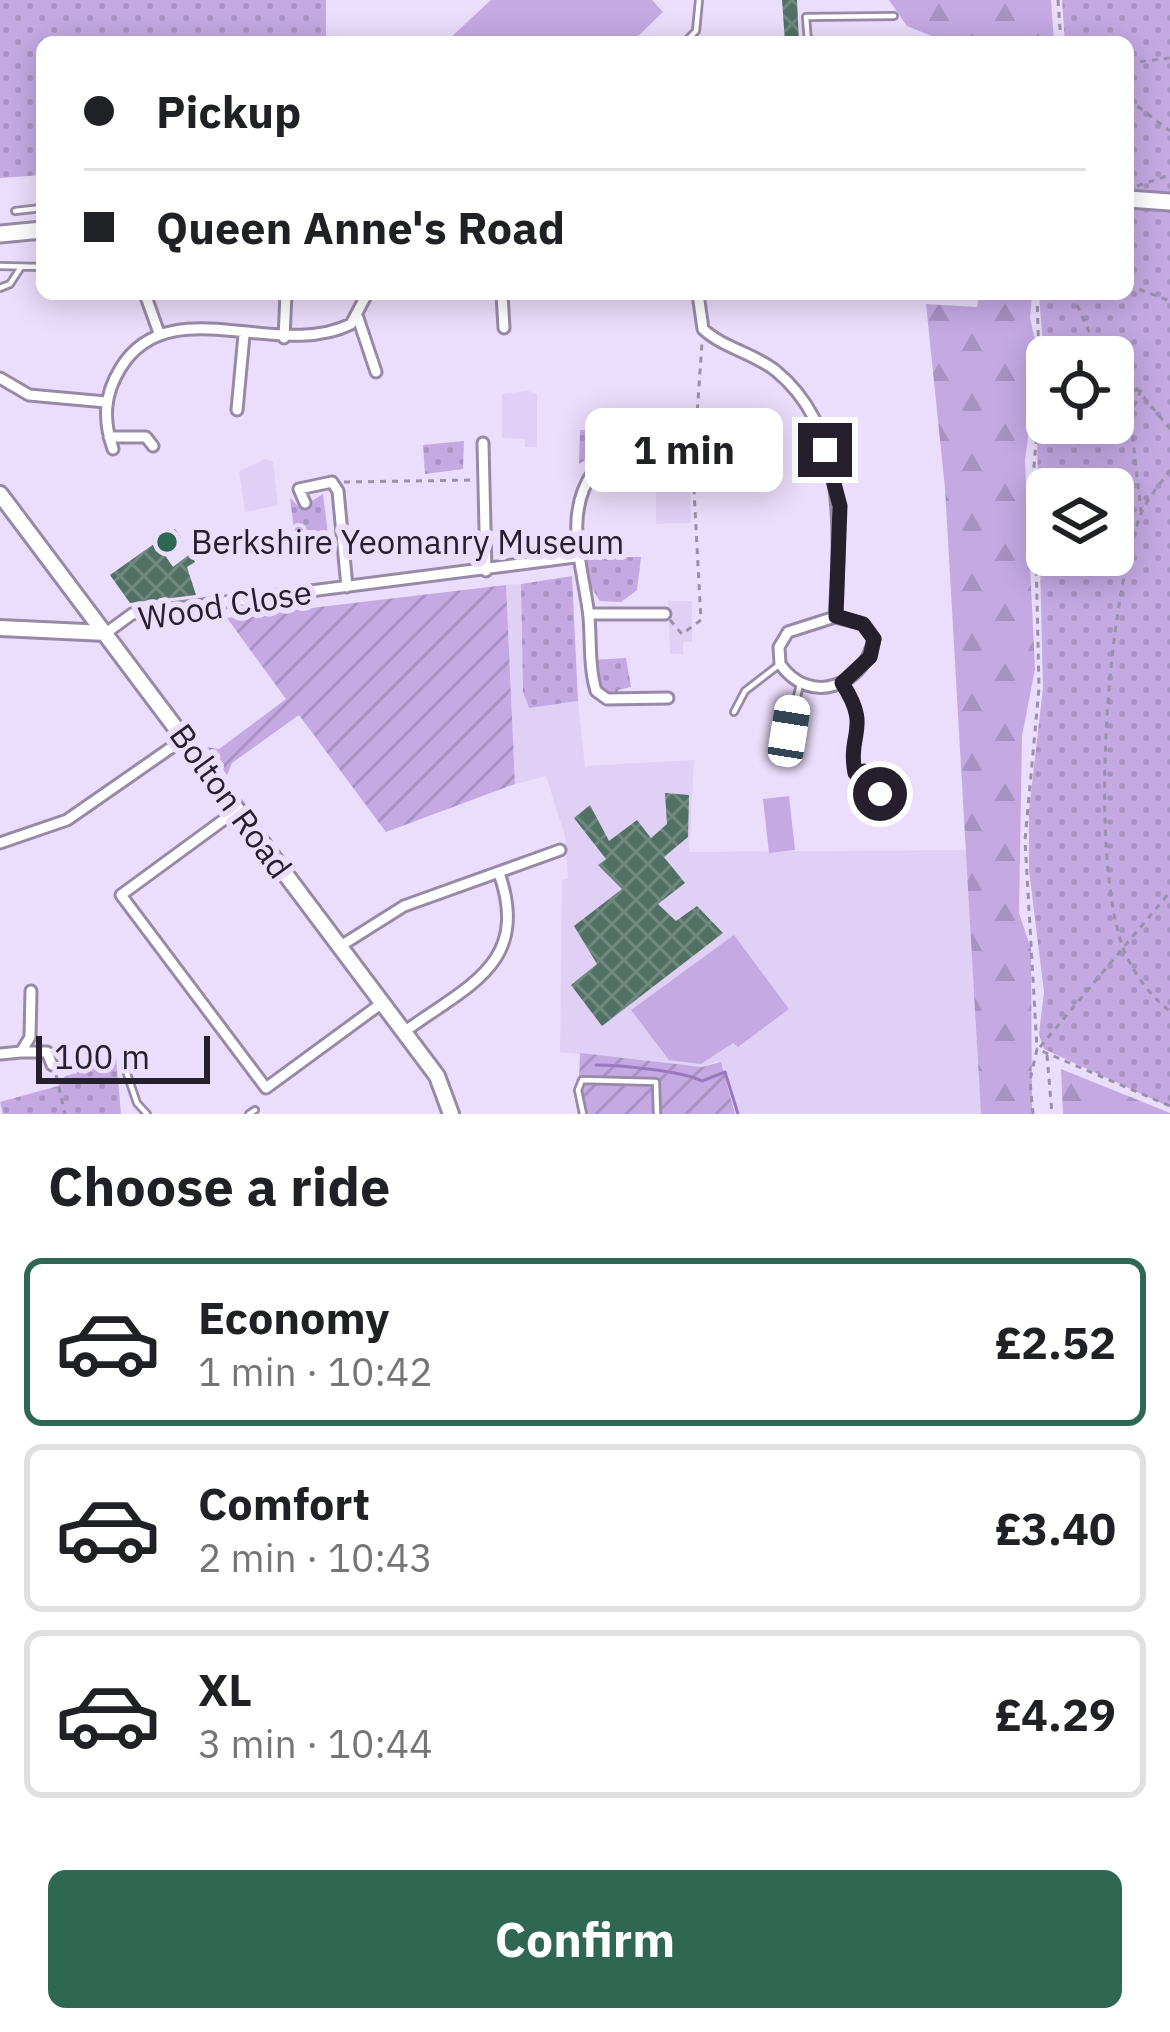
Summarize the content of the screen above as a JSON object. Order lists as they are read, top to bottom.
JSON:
{
  "streets": {
    "street": ["Wood Close", "Bolton Road"]
  },
  "crossings": [
    ["Wood Close", "Bolton Road"]
  ],
  "places": ["Berkshire Yeomanry Museum"],
  "scale_bar": "100 m",
  "page": {
    "banner": ["Pickup", "Queen Anne's Road"],
    "bubble": "1 min",
    "scale": "100 m",
    "heading": "Choose a ride",
    "list": [
      {
        "name": "Economy",
        "note": "1 min · 10:42",
        "value": "£2.52"
      },
      {
        "name": "Comfort",
        "note": "2 min · 10:43",
        "value": "£3.40"
      },
      {
        "name": "XL",
        "note": "3 min · 10:44",
        "value": "£4.29"
      }
    ],
    "buttons": "Confirm"
  }
}
